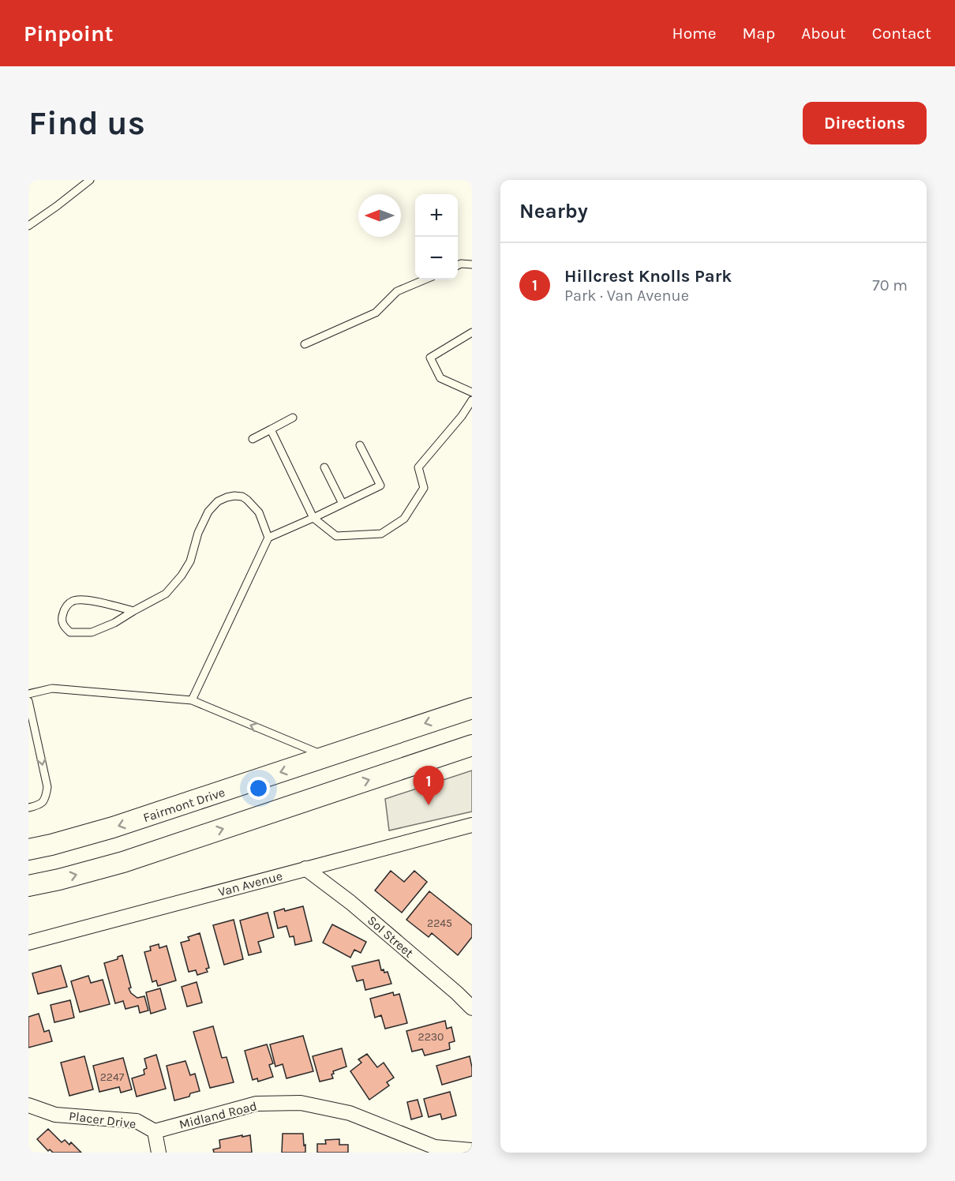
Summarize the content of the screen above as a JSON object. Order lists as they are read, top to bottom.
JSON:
{
  "streets": {
    "main road": ["Fairmont Drive"],
    "street": [
      "Van Avenue",
      "Sol Street",
      "Midland Road",
      "Placer Drive"
    ]
  },
  "crossings": [
    ["Van Avenue", "Sol Street"],
    ["Midland Road", "Placer Drive"]
  ],
  "house_numbers": ["2245", "2230", "2247"],
  "north": "left",
  "page": {
    "header": "Pinpoint",
    "nav": [
      "Home",
      "Map",
      "About",
      "Contact"
    ],
    "buttons": "Directions",
    "title": "Find us",
    "heading": "Nearby",
    "map_buttons": ["+", "−"],
    "list": [
      {
        "mark": "1",
        "name": "Hillcrest Knolls Park",
        "note": "Park · Van Avenue",
        "value": "70 m"
      }
    ],
    "pins": "1"
  }
}
